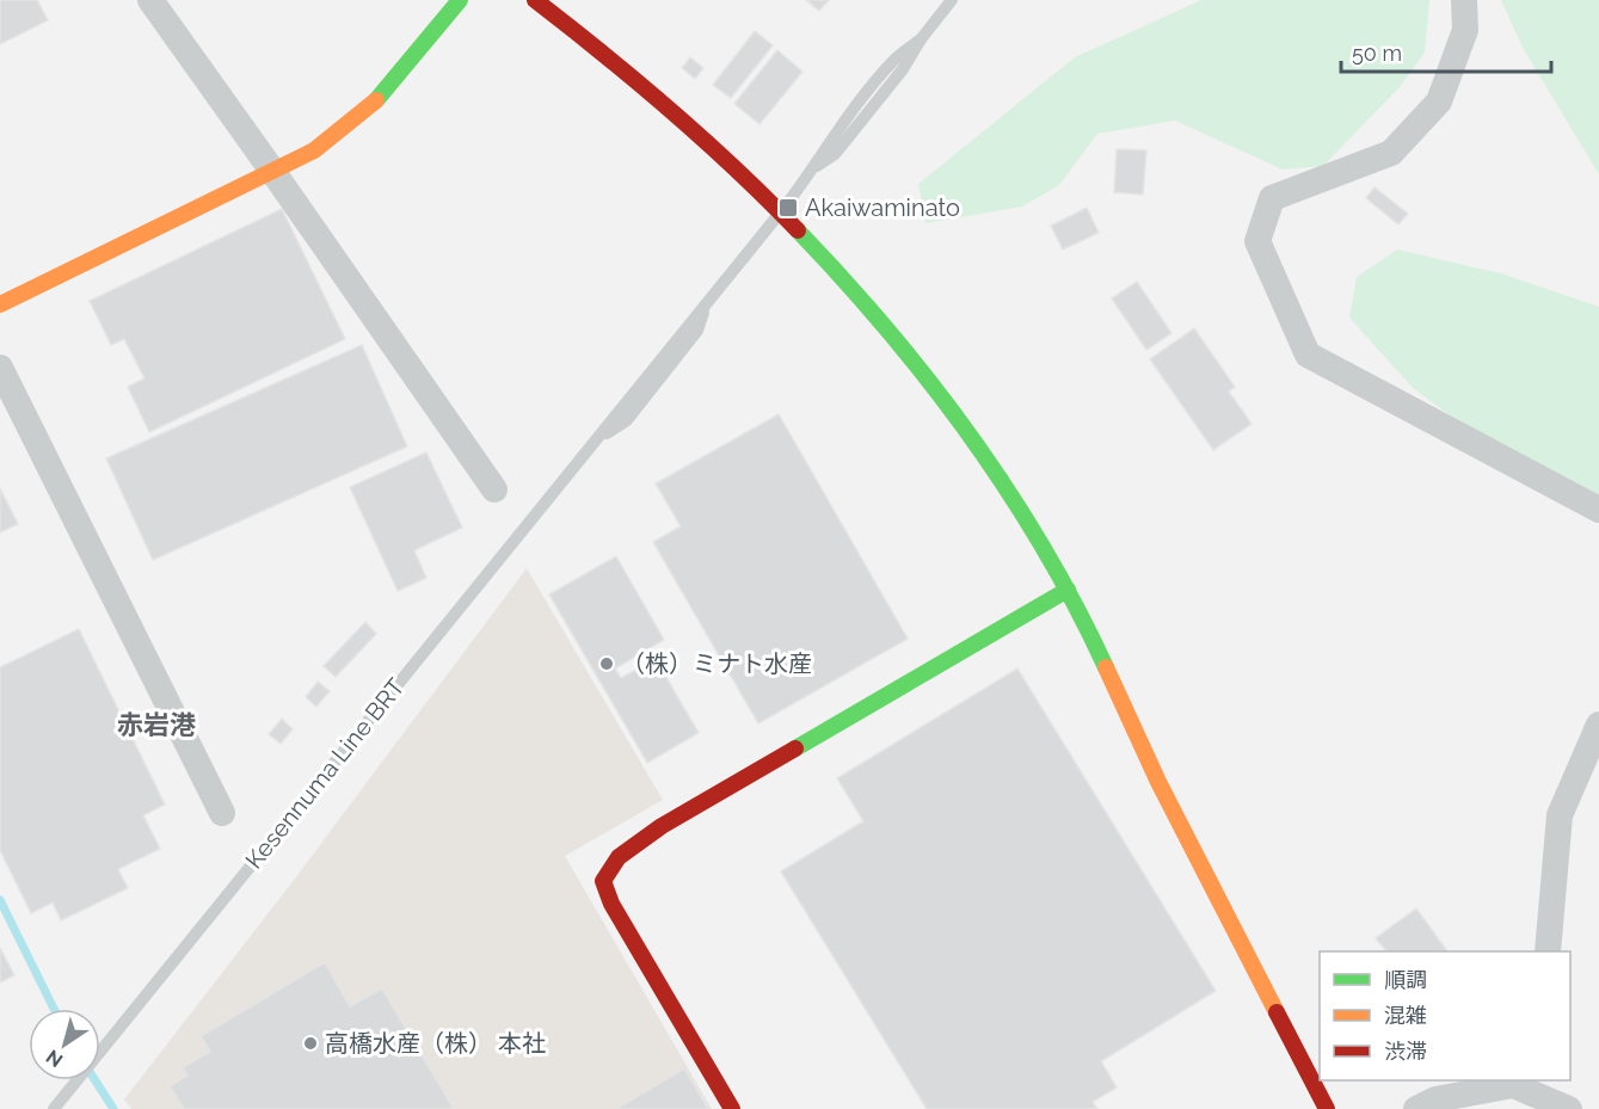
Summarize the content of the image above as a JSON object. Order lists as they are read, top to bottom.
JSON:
{
  "streets": {
    "lane": ["Kesennuma Line BRT"]
  },
  "districts": ["赤岩港"],
  "places": {
    "transit": ["Akaiwaminato"],
    "other": ["（株）ミナト水産", "高橋水産（株） 本社"]
  },
  "legend": ["順調", "混雑", "渋滞"],
  "scale_bar": "50 m",
  "north": "bottom left"
}
